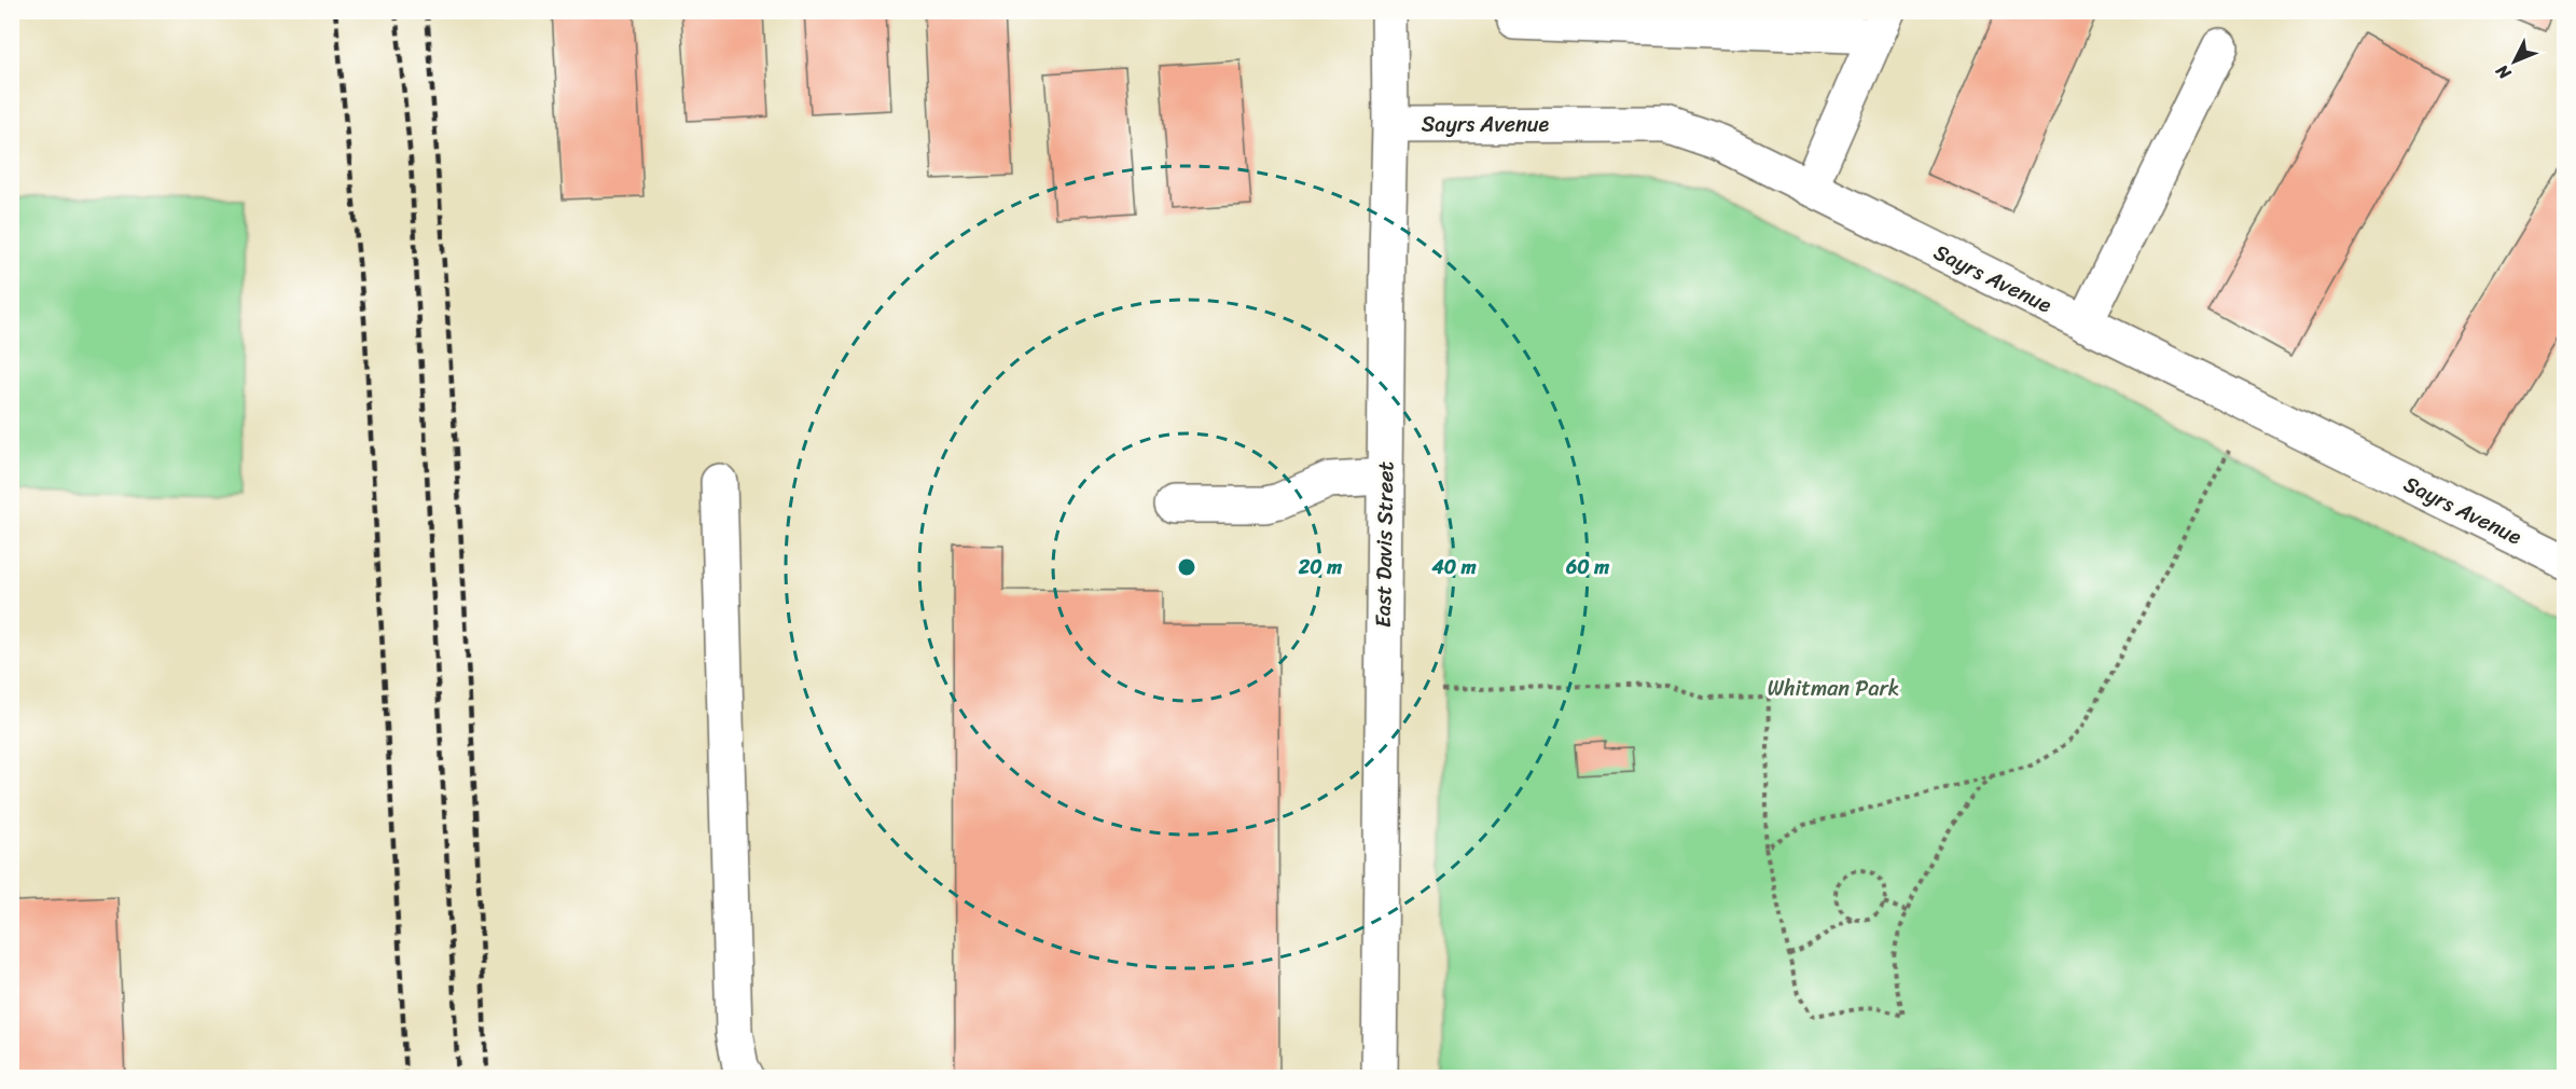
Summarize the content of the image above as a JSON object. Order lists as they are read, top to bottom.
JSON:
{
  "streets": {
    "street": ["Sayrs Avenue", "East Davis Street"]
  },
  "crossings": [
    ["Sayrs Avenue", "East Davis Street"]
  ],
  "parks": ["Whitman Park"],
  "north": "bottom left",
  "rings": ["20 m", "40 m", "60 m"]
}
